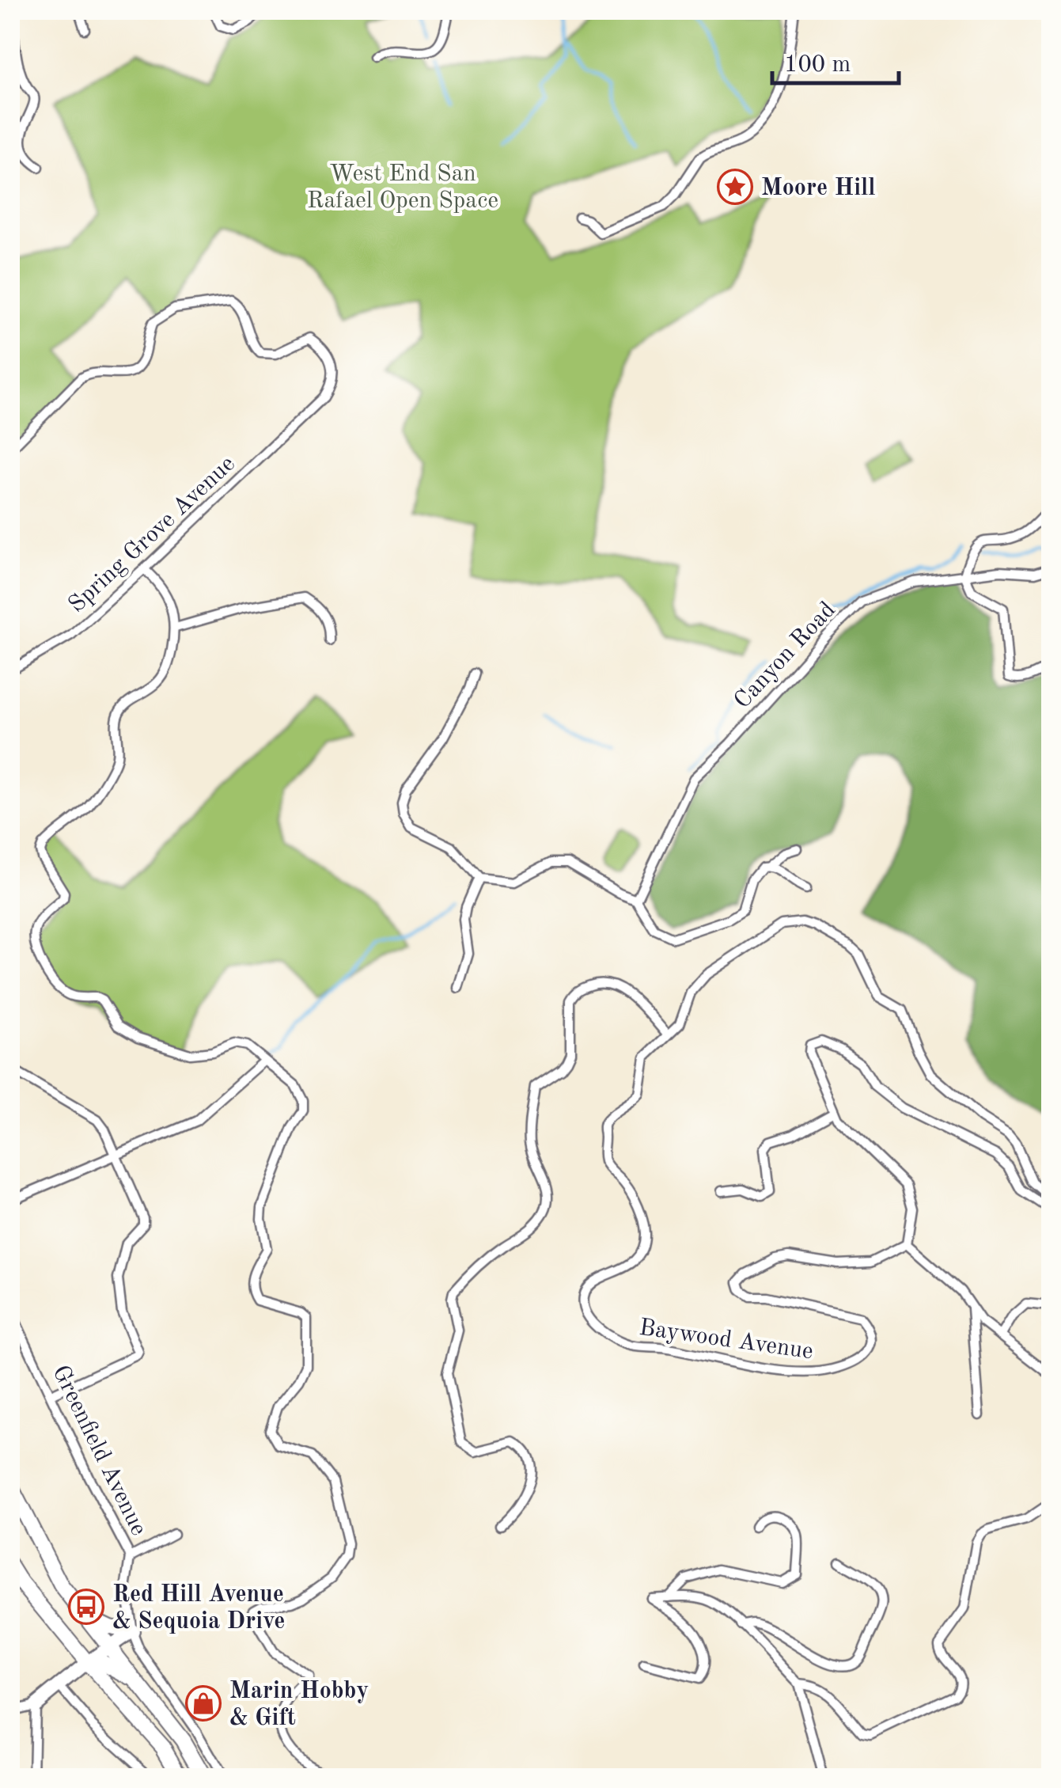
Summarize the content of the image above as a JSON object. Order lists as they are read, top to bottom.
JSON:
{
  "streets": {
    "street": [
      "Spring Grove Avenue",
      "Canyon Road",
      "Baywood Avenue",
      "Greenfield Avenue"
    ]
  },
  "parks": ["West End San Rafael Open Space"],
  "places": {
    "place": ["Moore Hill"],
    "bus stop": ["Red Hill Avenue & Sequoia Drive"],
    "shop": ["Marin Hobby & Gift"]
  },
  "scale_bar": "100 m"
}
